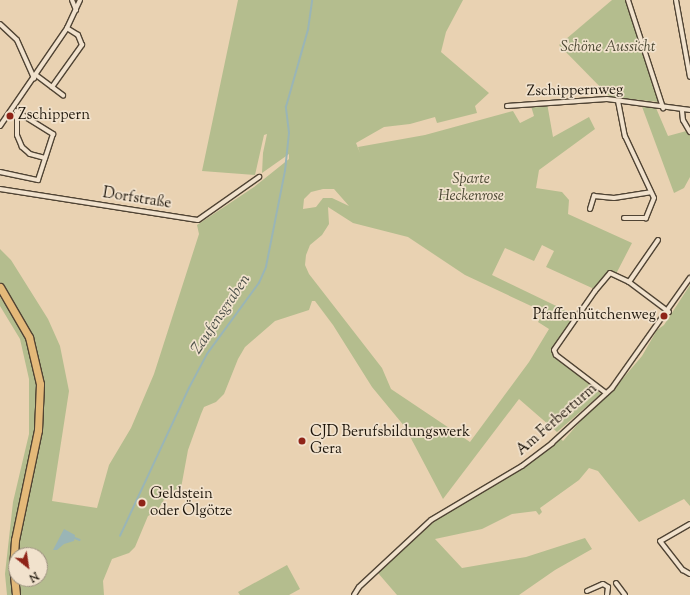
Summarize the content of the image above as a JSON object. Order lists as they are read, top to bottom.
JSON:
{
  "streets": {
    "street": ["Zschippernweg", "Dorfstraße", "Am Ferberturm"]
  },
  "water": ["Zaufensgraben"],
  "parks": ["Schöne Aussicht", "Sparte Heckenrose"],
  "places": [
    "Zschippern",
    "Pfaffenhütchenweg",
    "CJD Berufsbildungswerk Gera",
    "Geldstein oder Ölgötze"
  ],
  "north": "bottom right"
}
